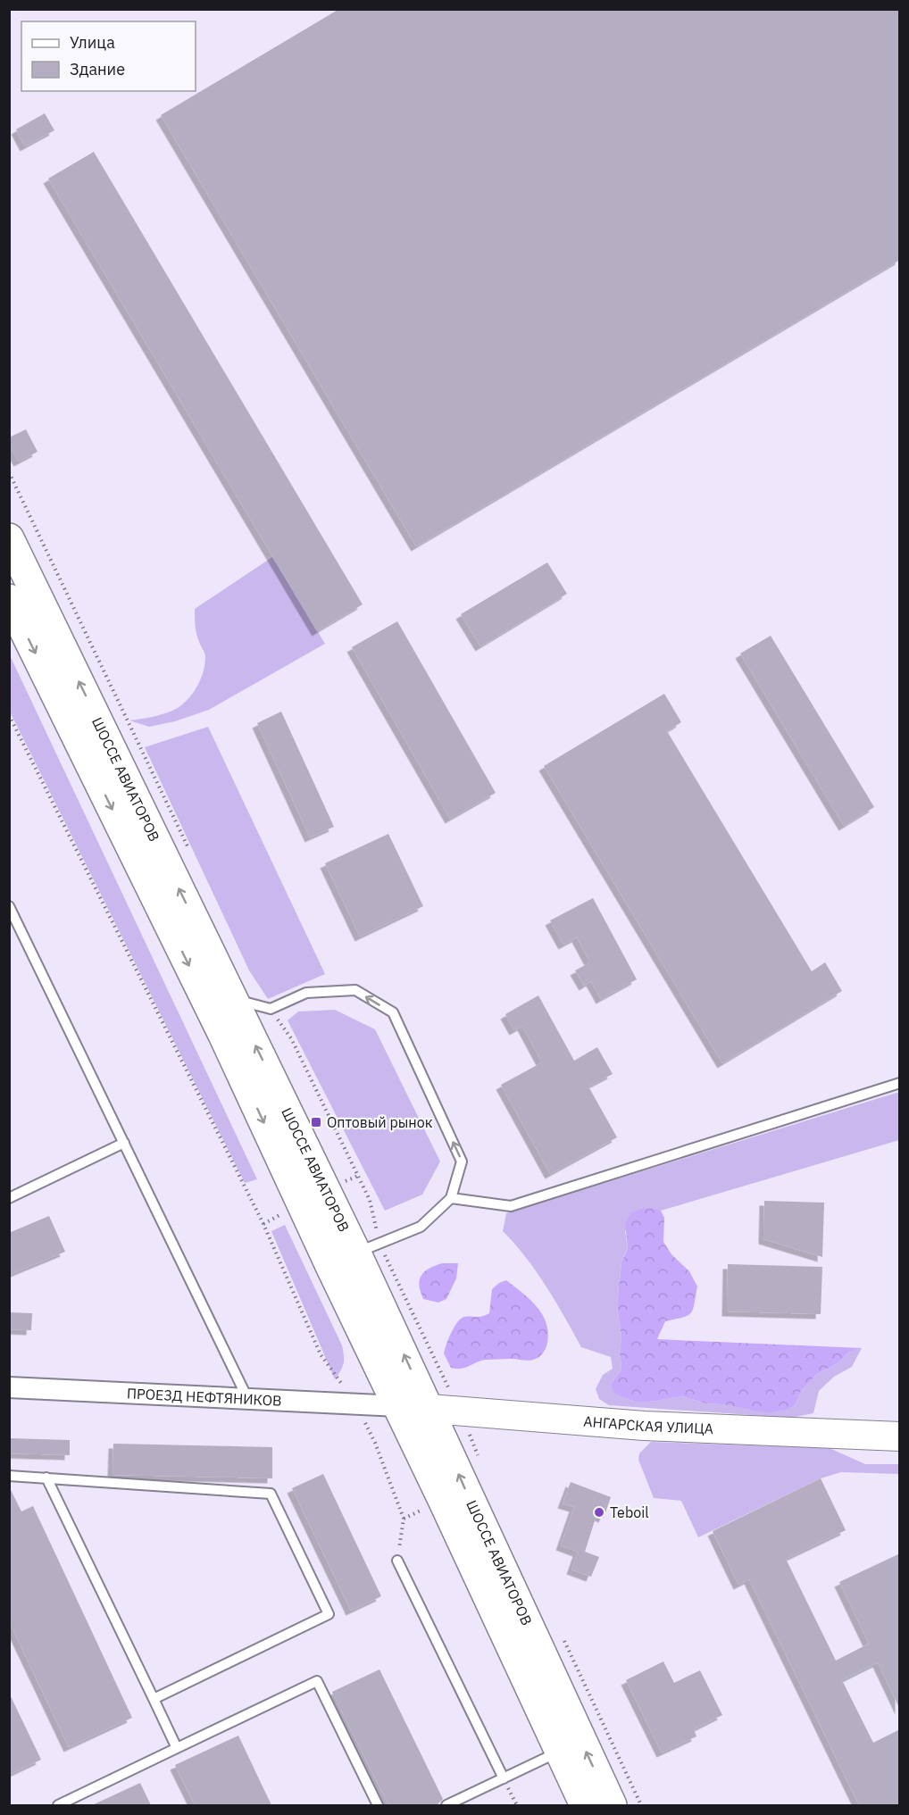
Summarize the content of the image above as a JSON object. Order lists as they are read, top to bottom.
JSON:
{
  "streets": {
    "main road": ["ШОССЕ АВИАТОРОВ", "АНГАРСКАЯ УЛИЦА"],
    "street": ["ПРОЕЗД НЕФТЯНИКОВ"]
  },
  "crossings": [
    ["ШОССЕ АВИАТОРОВ", "ПРОЕЗД НЕФТЯНИКОВ"],
    ["ШОССЕ АВИАТОРОВ", "АНГАРСКАЯ УЛИЦА"],
    ["ПРОЕЗД НЕФТЯНИКОВ", "АНГАРСКАЯ УЛИЦА"]
  ],
  "places": {
    "transit": ["Оптовый рынок"],
    "other": ["Teboil"]
  },
  "legend": ["Улица", "Здание"]
}
